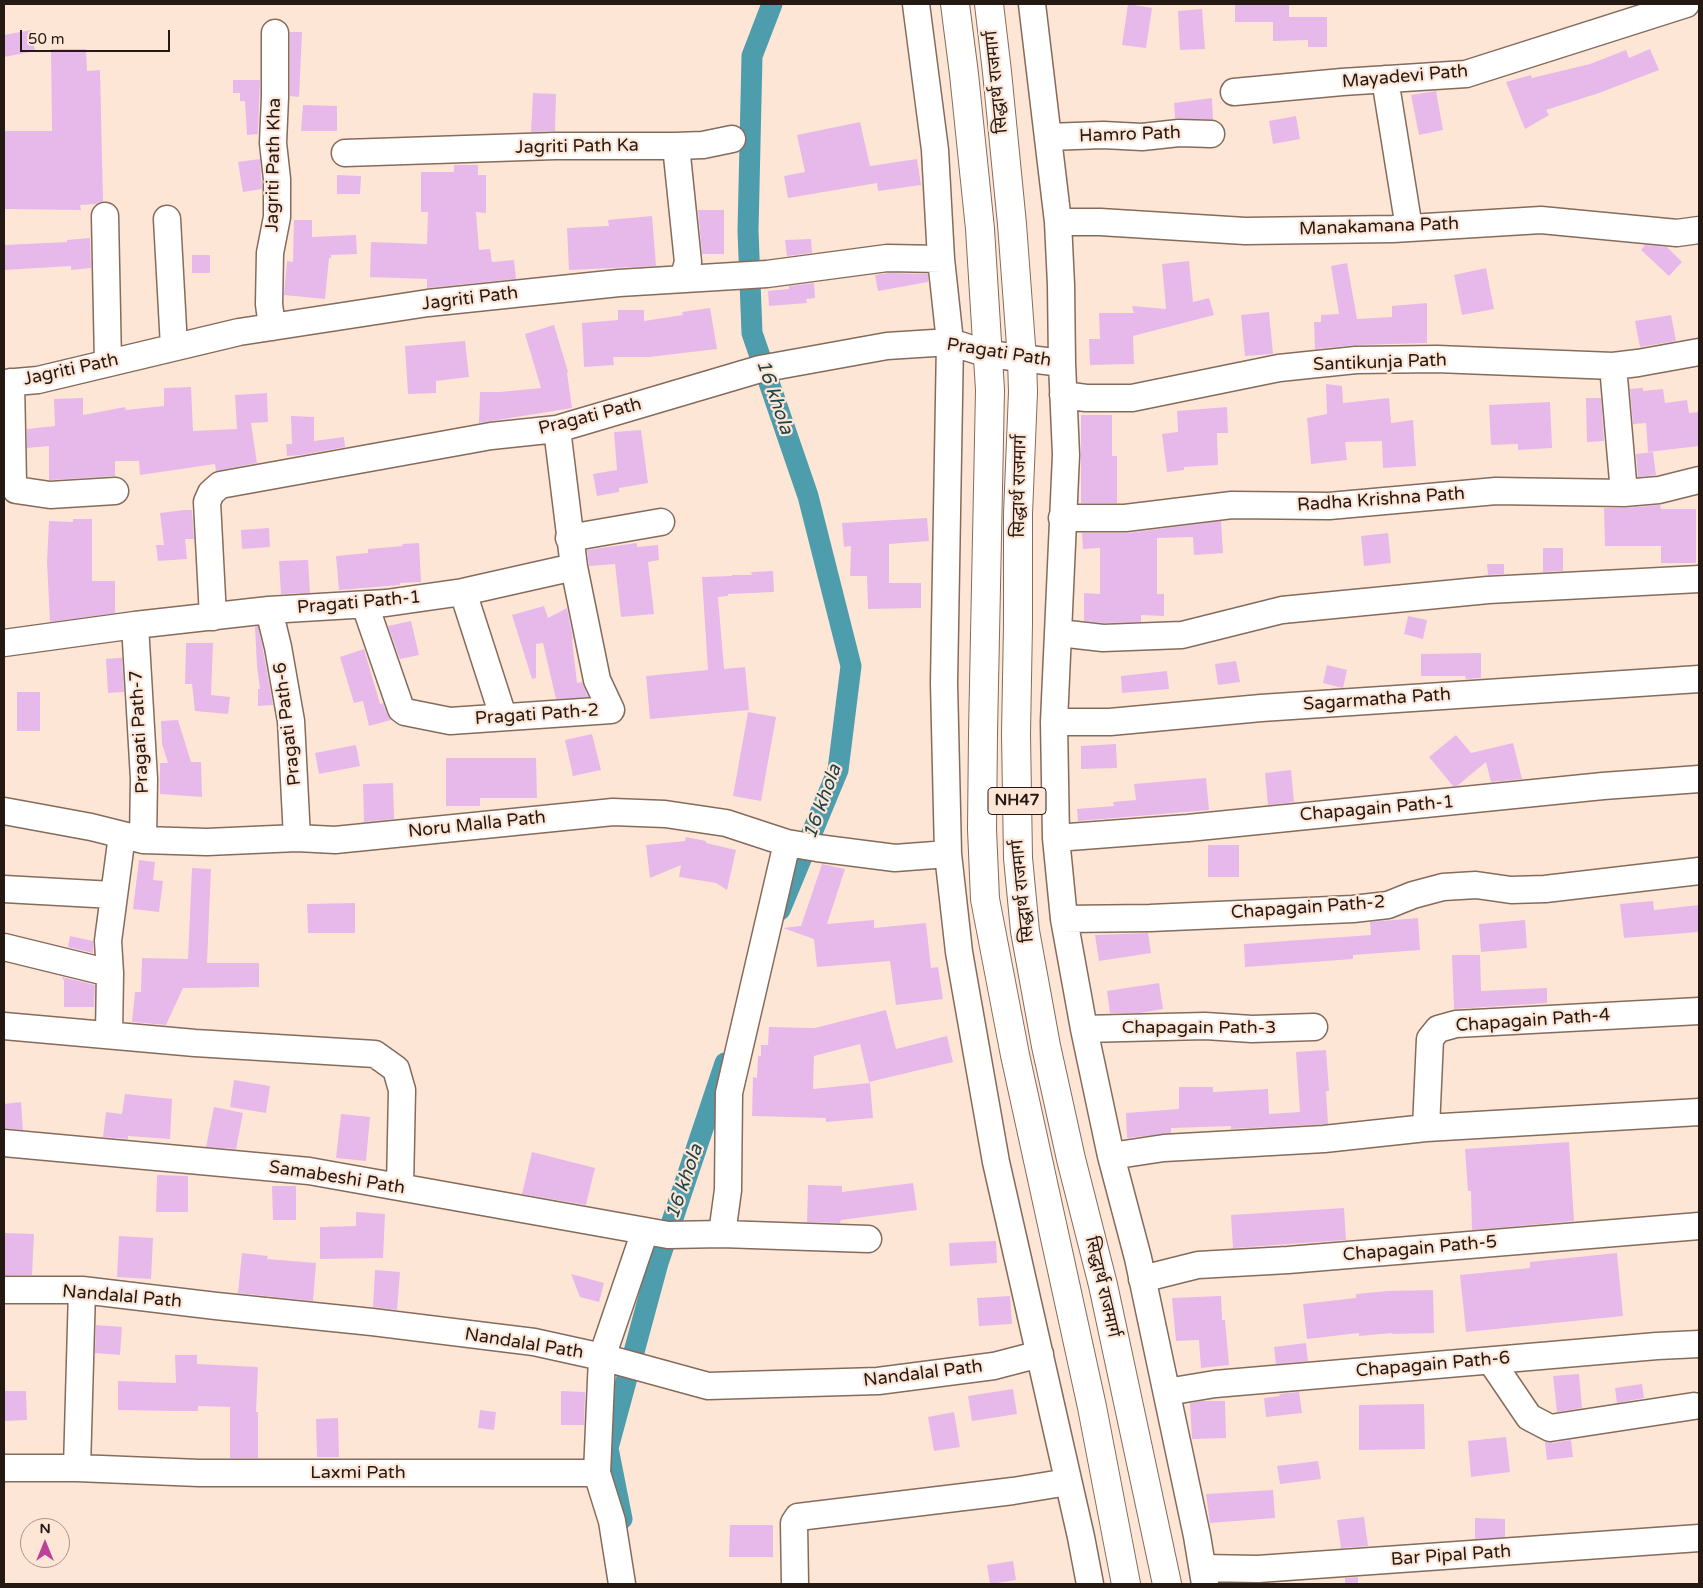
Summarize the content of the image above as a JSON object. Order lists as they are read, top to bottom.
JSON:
{
  "streets": {
    "highway": ["सिद्धार्थ राजमार्ग", "NH47"],
    "street": [
      "Mayadevi Path",
      "Hamro Path",
      "Jagriti Path Ka",
      "Jagriti Path Kha",
      "Manakamana Path",
      "Jagriti Path",
      "Pragati Path",
      "Santikunja Path",
      "Radha Krishna Path",
      "Pragati Path-1",
      "Sagarmatha Path",
      "Pragati Path-2",
      "Pragati Path-6",
      "Pragati Path-7",
      "Chapagain Path-1",
      "Noru Malla Path",
      "Chapagain Path-2",
      "Chapagain Path-4",
      "Chapagain Path-3",
      "Samabeshi Path",
      "Chapagain Path-5",
      "Nandalal Path",
      "Chapagain Path-6",
      "Laxmi Path",
      "Bar Pipal Path"
    ]
  },
  "crossings": [
    ["सिद्धार्थ राजमार्ग", "Pragati Path"],
    ["Jagriti Path Kha", "Jagriti Path"],
    ["Pragati Path", "Pragati Path-1"],
    ["Pragati Path-1", "Pragati Path-2"],
    ["Pragati Path-1", "Pragati Path-6"],
    ["Pragati Path-1", "Pragati Path-7"],
    ["Pragati Path-6", "Noru Malla Path"],
    ["Pragati Path-7", "Noru Malla Path"]
  ],
  "water": ["16 khola"],
  "scale_bar": "50 m",
  "north": "top"
}
